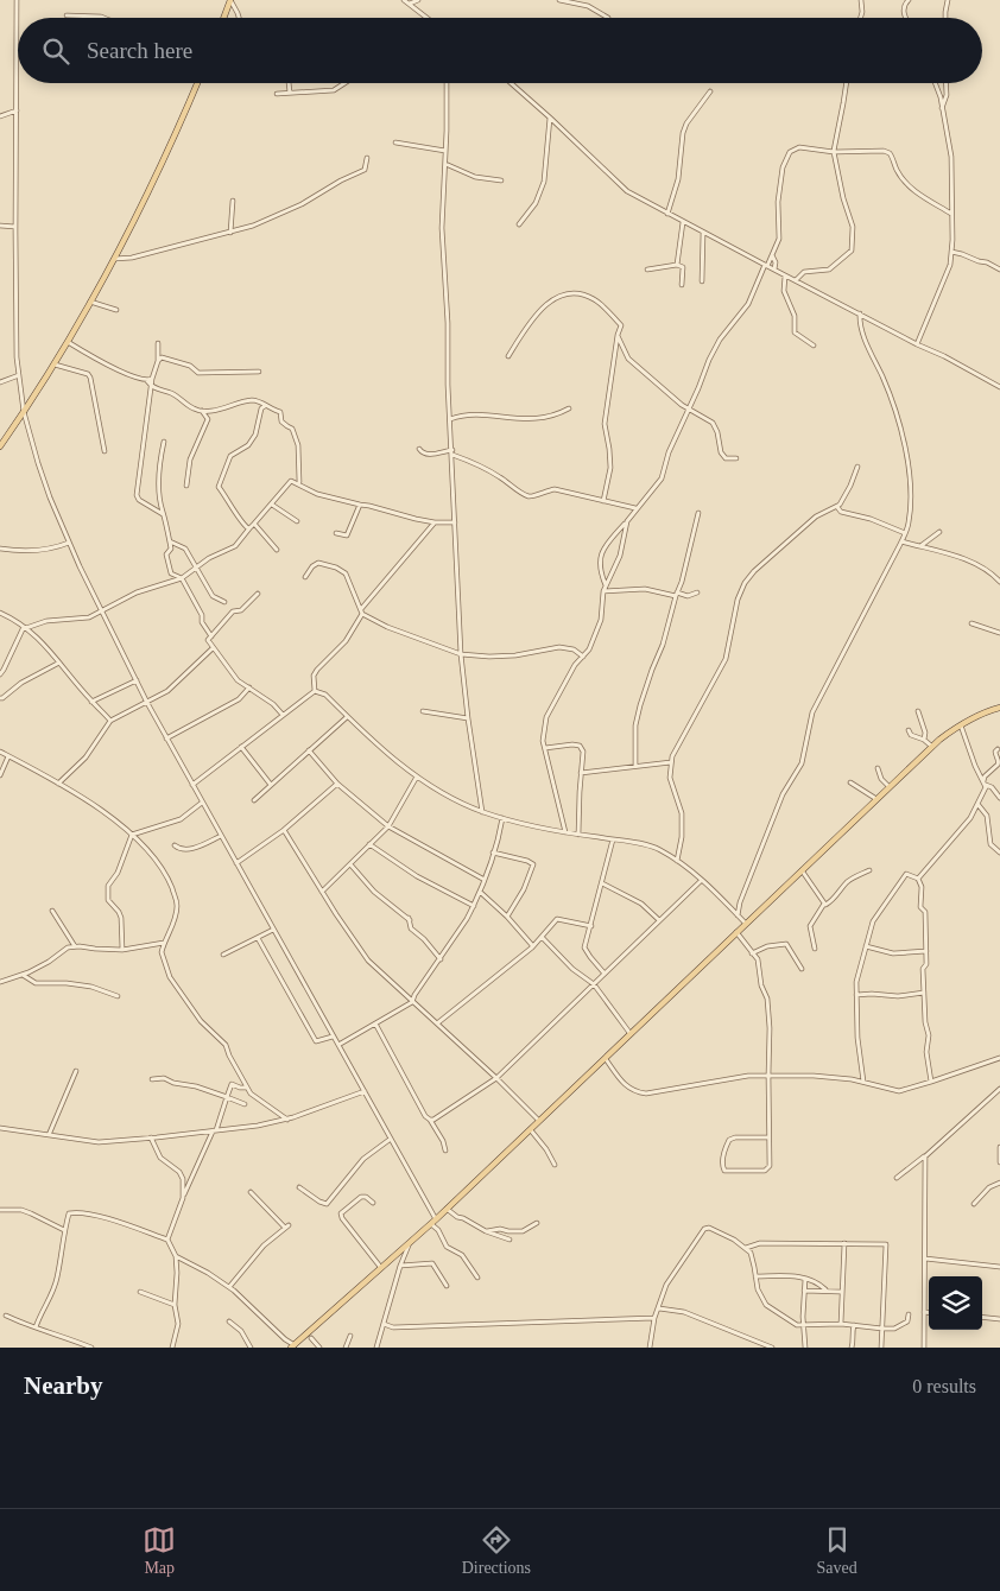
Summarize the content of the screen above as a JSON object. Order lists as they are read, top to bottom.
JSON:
{
  "page": {
    "search": "Search here",
    "heading": ["Nearby", "0 results"],
    "nav": ["Map", "Directions", "Saved"]
  }
}
